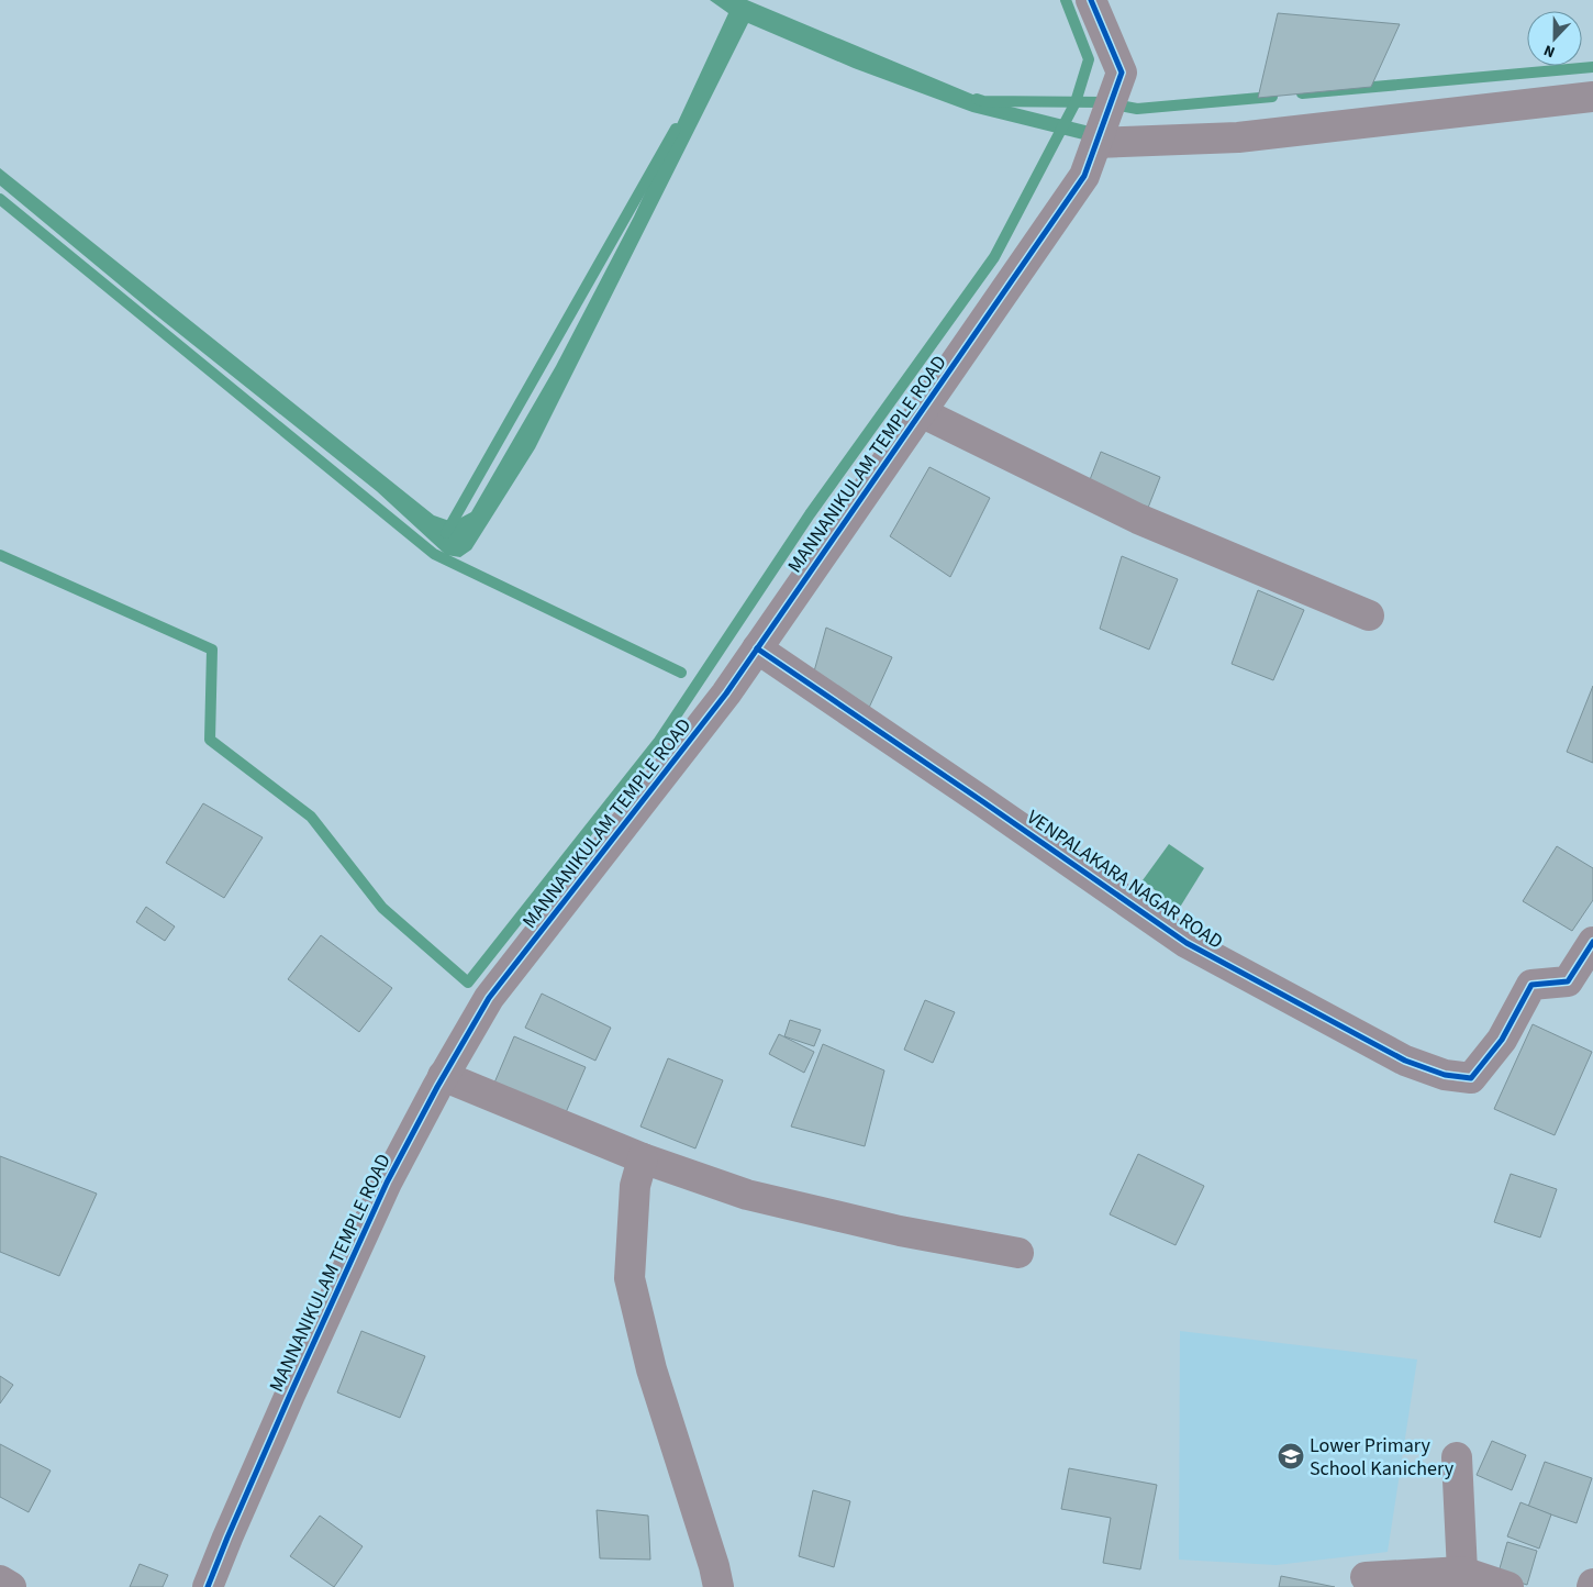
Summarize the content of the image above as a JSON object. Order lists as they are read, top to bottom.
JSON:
{
  "streets": {
    "street": ["MANNANIKULAM TEMPLE ROAD", "VENPALAKARA NAGAR ROAD"]
  },
  "crossings": [
    ["MANNANIKULAM TEMPLE ROAD", "VENPALAKARA NAGAR ROAD"]
  ],
  "places": {
    "school or university": ["Lower Primary School Kanichery"]
  },
  "north": "bottom"
}
